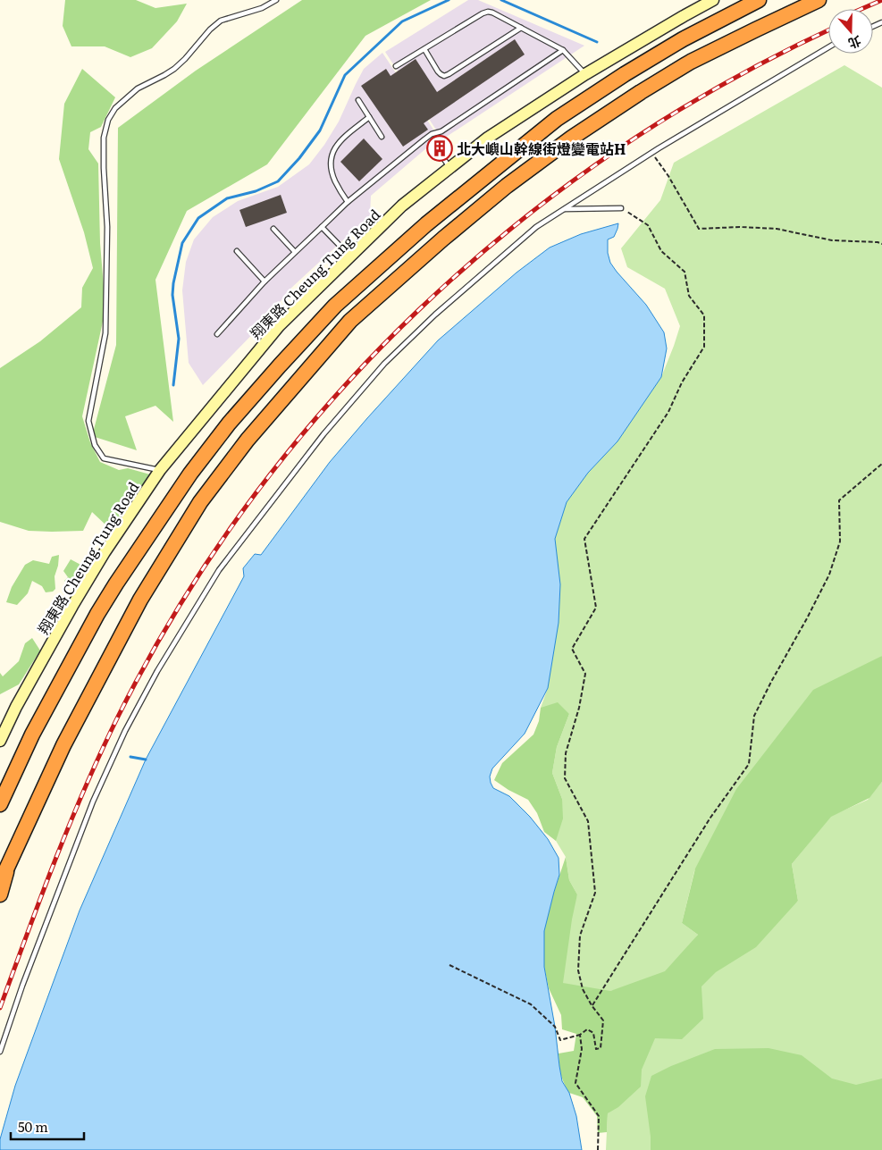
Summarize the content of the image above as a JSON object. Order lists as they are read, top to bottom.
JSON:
{
  "streets": {
    "main road": ["翔東路 Cheung Tung Road"]
  },
  "places": {
    "building": ["北大嶼山幹線街燈變電站H"]
  },
  "scale_bar": "50 m",
  "north": "bottom"
}
